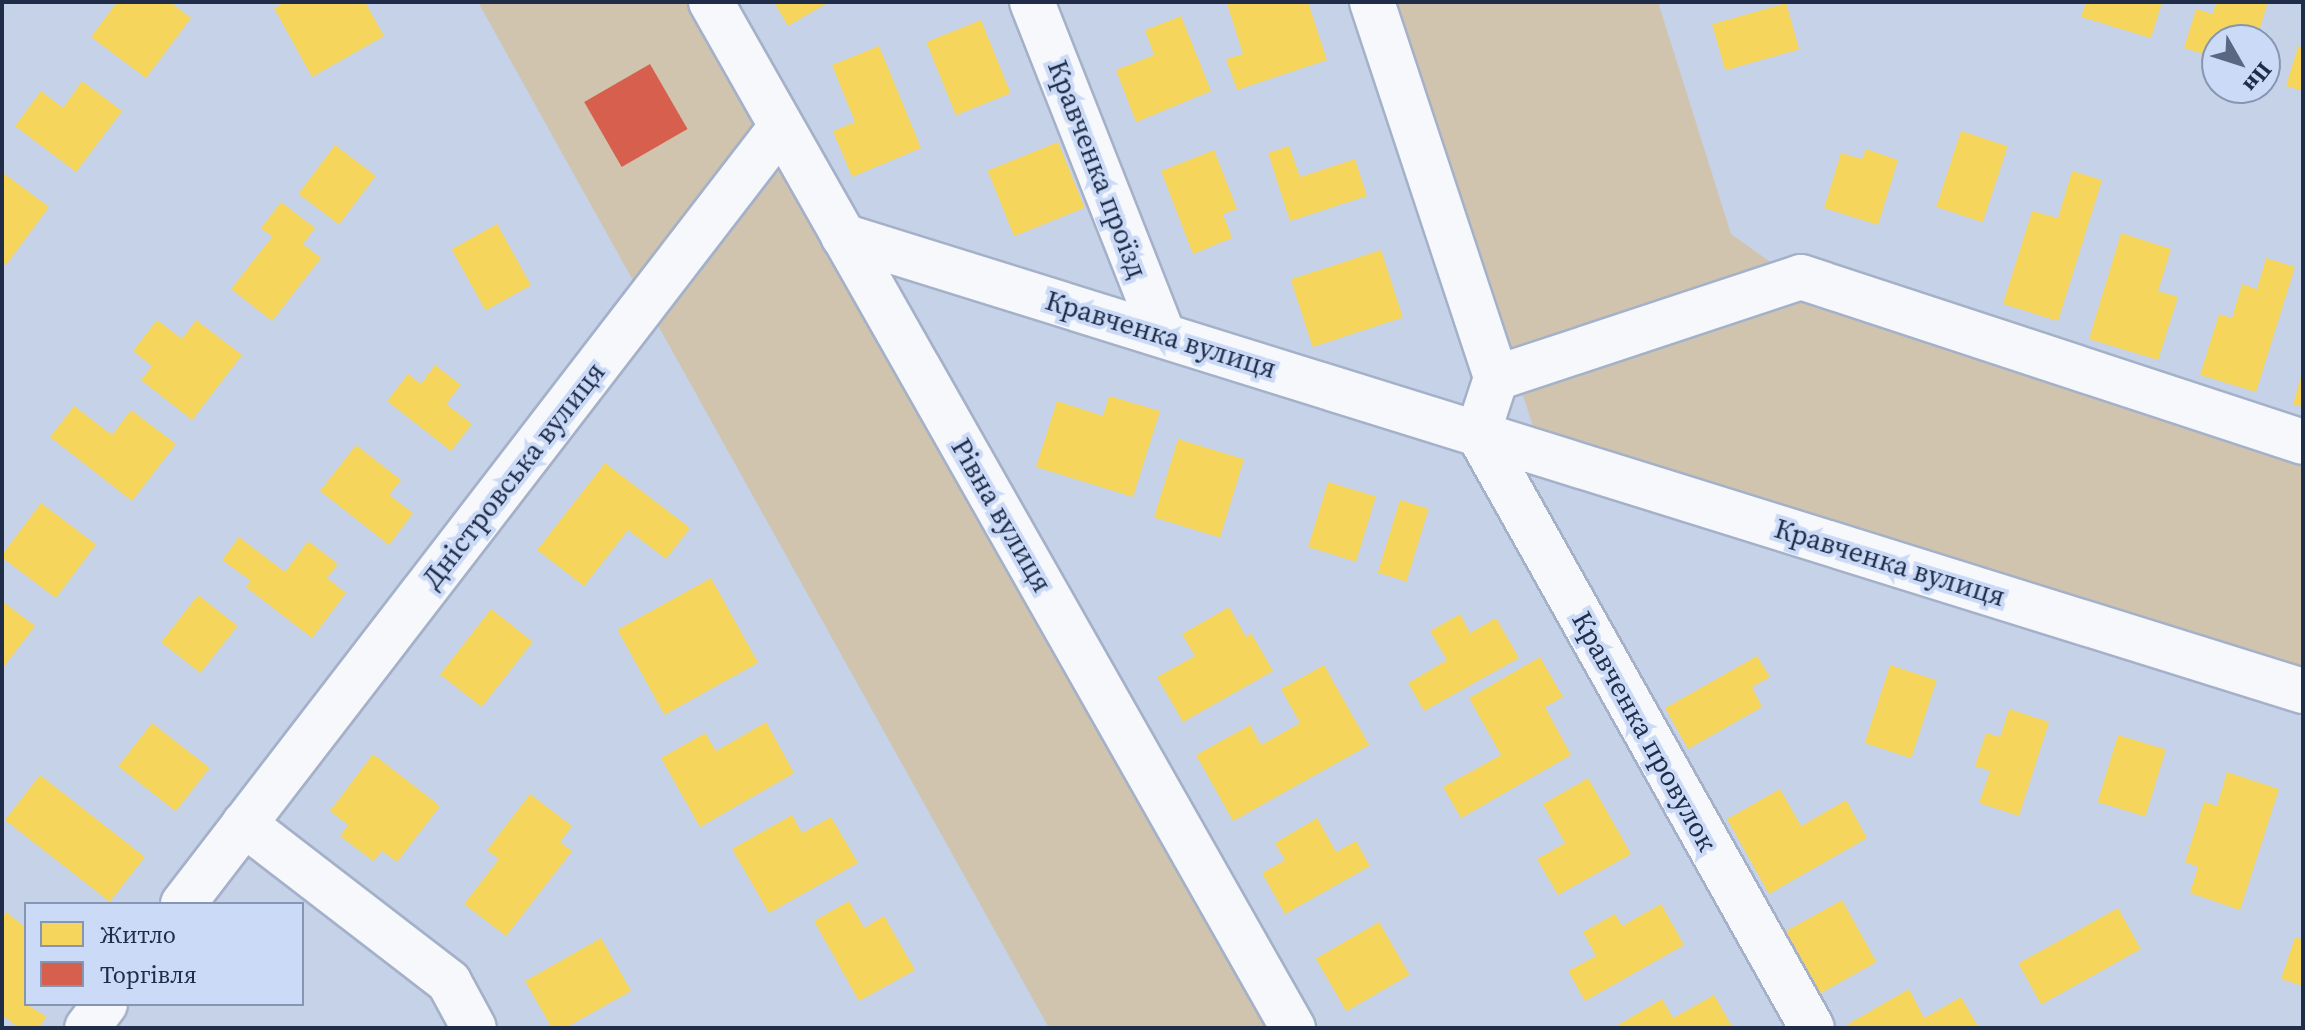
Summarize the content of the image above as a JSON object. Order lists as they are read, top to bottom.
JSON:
{
  "streets": {
    "street": [
      "Кравченка проїзд",
      "Кравченка вулиця",
      "Дністровська вулиця",
      "Рівна вулиця",
      "Кравченка провулок"
    ]
  },
  "crossings": [
    ["Кравченка проїзд", "Кравченка вулиця"],
    ["Кравченка вулиця", "Рівна вулиця"],
    ["Кравченка вулиця", "Кравченка провулок"],
    ["Дністровська вулиця", "Рівна вулиця"]
  ],
  "legend": ["Житло", "Торгівля"],
  "north": "bottom right"
}
